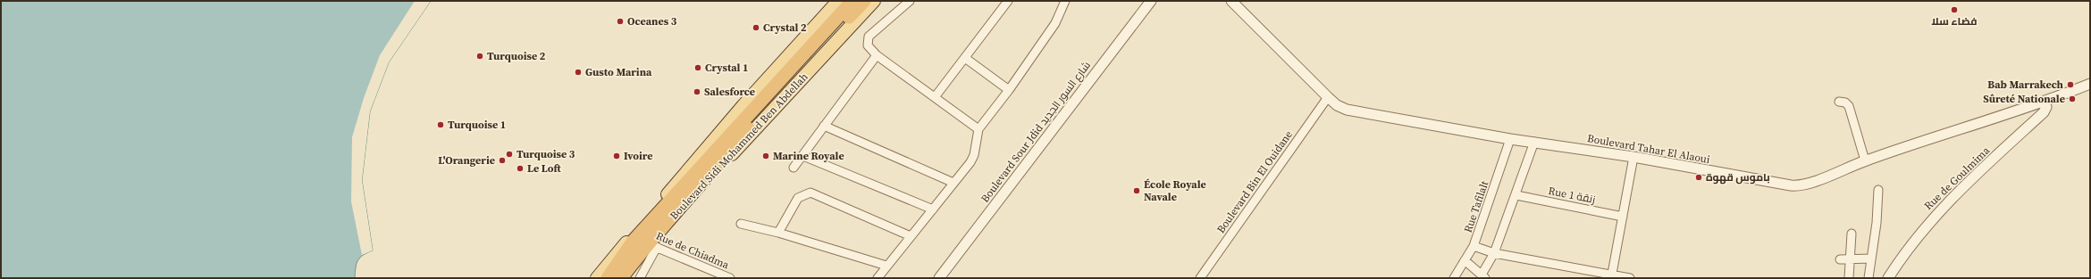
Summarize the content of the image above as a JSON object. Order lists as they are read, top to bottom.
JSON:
{
  "streets": {
    "highway": ["Boulevard Sidi Mohammed Ben Abdellah"],
    "street": [
      "Boulevard Sour Jdid شارع السور الجديد",
      "Boulevard Tahar El Alaoui",
      "Rue de Goulmima",
      "Boulevard Bin El Ouidane",
      "Rue 1 زنقة",
      "Rue Tafilalt",
      "Rue de Chiadma"
    ]
  },
  "crossings": [
    ["Boulevard Sidi Mohammed Ben Abdellah", "Rue de Chiadma"],
    ["Boulevard Tahar El Alaoui", "Rue de Goulmima"],
    ["Boulevard Tahar El Alaoui", "Boulevard Bin El Ouidane"],
    ["Boulevard Tahar El Alaoui", "Rue Tafilalt"]
  ],
  "places": [
    "فضاء سلا",
    "Oceanes 3",
    "Crystal 2",
    "Turquoise 2",
    "Crystal 1",
    "Gusto Marina",
    "Bab Marrakech",
    "Salesforce",
    "Sûreté Nationale",
    "Turquoise 1",
    "Turquoise 3",
    "Ivoire",
    "Marine Royale",
    "L'Orangerie",
    "Le Loft",
    "باموس قهوة",
    "École Royale Navale"
  ]
}
